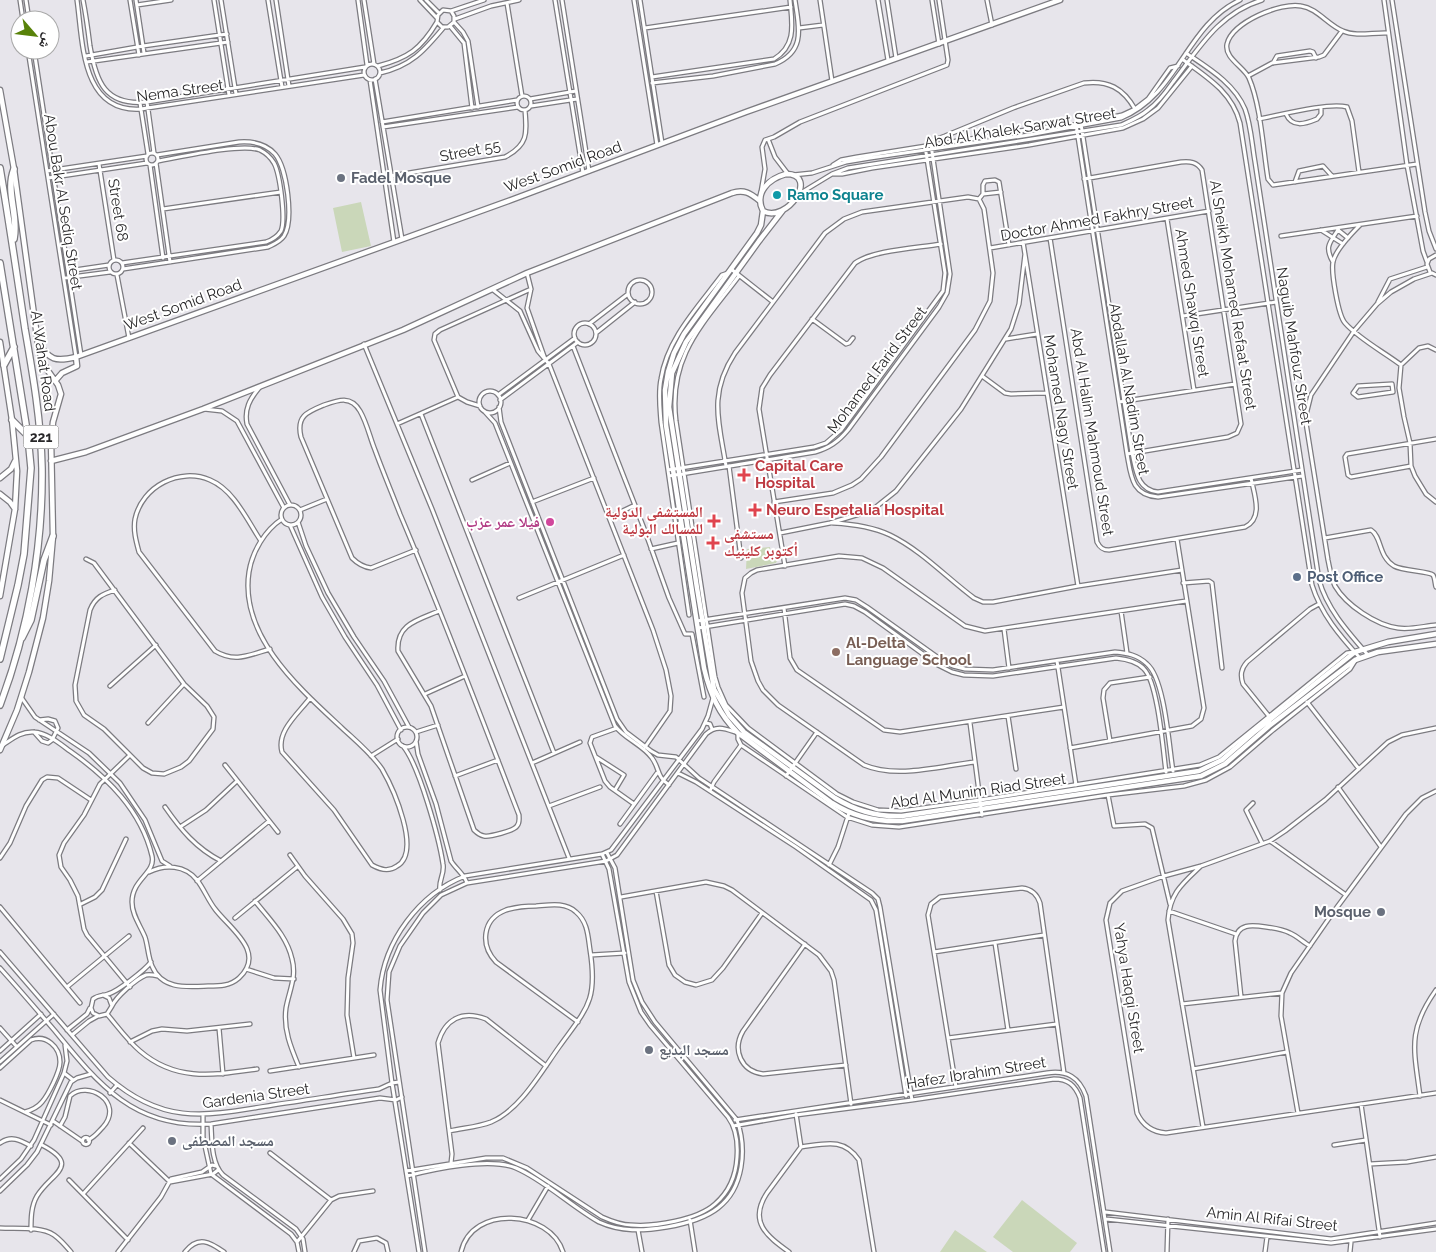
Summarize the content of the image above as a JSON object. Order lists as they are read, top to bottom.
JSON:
{
  "streets": {
    "highway": ["Al Wahat Road", "221"],
    "street": [
      "Nema Street",
      "Abd Al Khalek Sarwat Street",
      "Street 55",
      "West Somid Road",
      "Abou Bakr Al Sediq Street",
      "Street 68",
      "Doctor Ahmed Fakhry Street",
      "Al Sheikh Mohamed Refaat Street",
      "Ahmed Shawqi Street",
      "Naguib Mahfouz Street",
      "Mohamed Farid Street",
      "Abdallah Al Nadim Street",
      "Mohamed Nagy Street",
      "Abd Al Halim Mahmoud Street",
      "Abd Al Munim Riad Street",
      "Yahya Haqqi Street",
      "Hafez Ibrahim Street",
      "Gardenia Street",
      "Amin Al Rifai Street"
    ]
  },
  "crossings": [
    ["Abd Al Khalek Sarwat Street", "Naguib Mahfouz Street"],
    ["Abd Al Khalek Sarwat Street", "Mohamed Farid Street"],
    ["Abd Al Khalek Sarwat Street", "Abdallah Al Nadim Street"],
    ["Abd Al Khalek Sarwat Street", "Abd Al Munim Riad Street"],
    ["West Somid Road", "Abou Bakr Al Sediq Street"],
    ["Doctor Ahmed Fakhry Street", "Al Sheikh Mohamed Refaat Street"],
    ["Doctor Ahmed Fakhry Street", "Ahmed Shawqi Street"],
    ["Doctor Ahmed Fakhry Street", "Abdallah Al Nadim Street"],
    ["Doctor Ahmed Fakhry Street", "Mohamed Nagy Street"],
    ["Doctor Ahmed Fakhry Street", "Abd Al Halim Mahmoud Street"],
    ["Al Sheikh Mohamed Refaat Street", "Abdallah Al Nadim Street"],
    ["Naguib Mahfouz Street", "Abdallah Al Nadim Street"],
    ["Naguib Mahfouz Street", "Abd Al Munim Riad Street"],
    ["Mohamed Farid Street", "Abd Al Munim Riad Street"],
    ["Abdallah Al Nadim Street", "Abd Al Halim Mahmoud Street"],
    ["Hafez Ibrahim Street", "Amin Al Rifai Street"]
  ],
  "places": {
    "other": [
      "Fadel Mosque",
      "Ramo Square",
      "فيلا عمر عزب",
      "Post Office",
      "Al-Delta Language School",
      "Mosque",
      "مسجد البديع",
      "مسجد المصطفى"
    ],
    "health": [
      "Capital Care Hospital",
      "Neuro Espetalia Hospital",
      "المستشفى الدولية للمسالك البولية",
      "مستشفى أكتوبر كلينيك"
    ]
  },
  "north": "bottom right"
}
